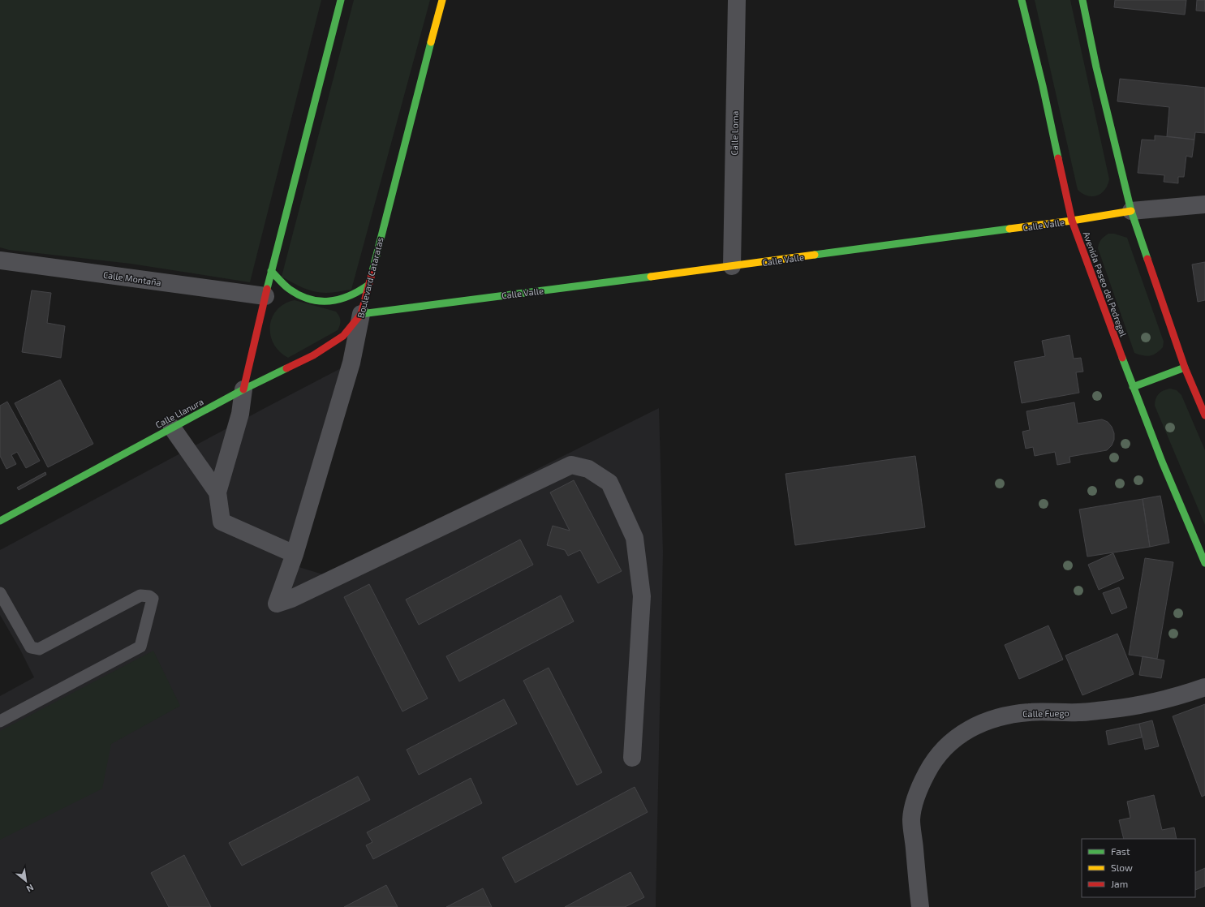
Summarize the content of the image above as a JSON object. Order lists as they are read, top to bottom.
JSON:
{
  "streets": {
    "street": [
      "Calle Loma",
      "Calle Valle",
      "Boulevard Cataratas",
      "Calle Montaña",
      "Avenida Paseo del Pedregal",
      "Calle Llanura",
      "Calle Fuego"
    ]
  },
  "crossings": [
    ["Calle Loma", "Calle Valle"],
    ["Calle Valle", "Boulevard Cataratas"],
    ["Calle Valle", "Avenida Paseo del Pedregal"],
    ["Calle Valle", "Calle Llanura"],
    ["Boulevard Cataratas", "Calle Llanura"]
  ],
  "legend": ["Fast", "Slow", "Jam"],
  "north": "bottom right"
}
